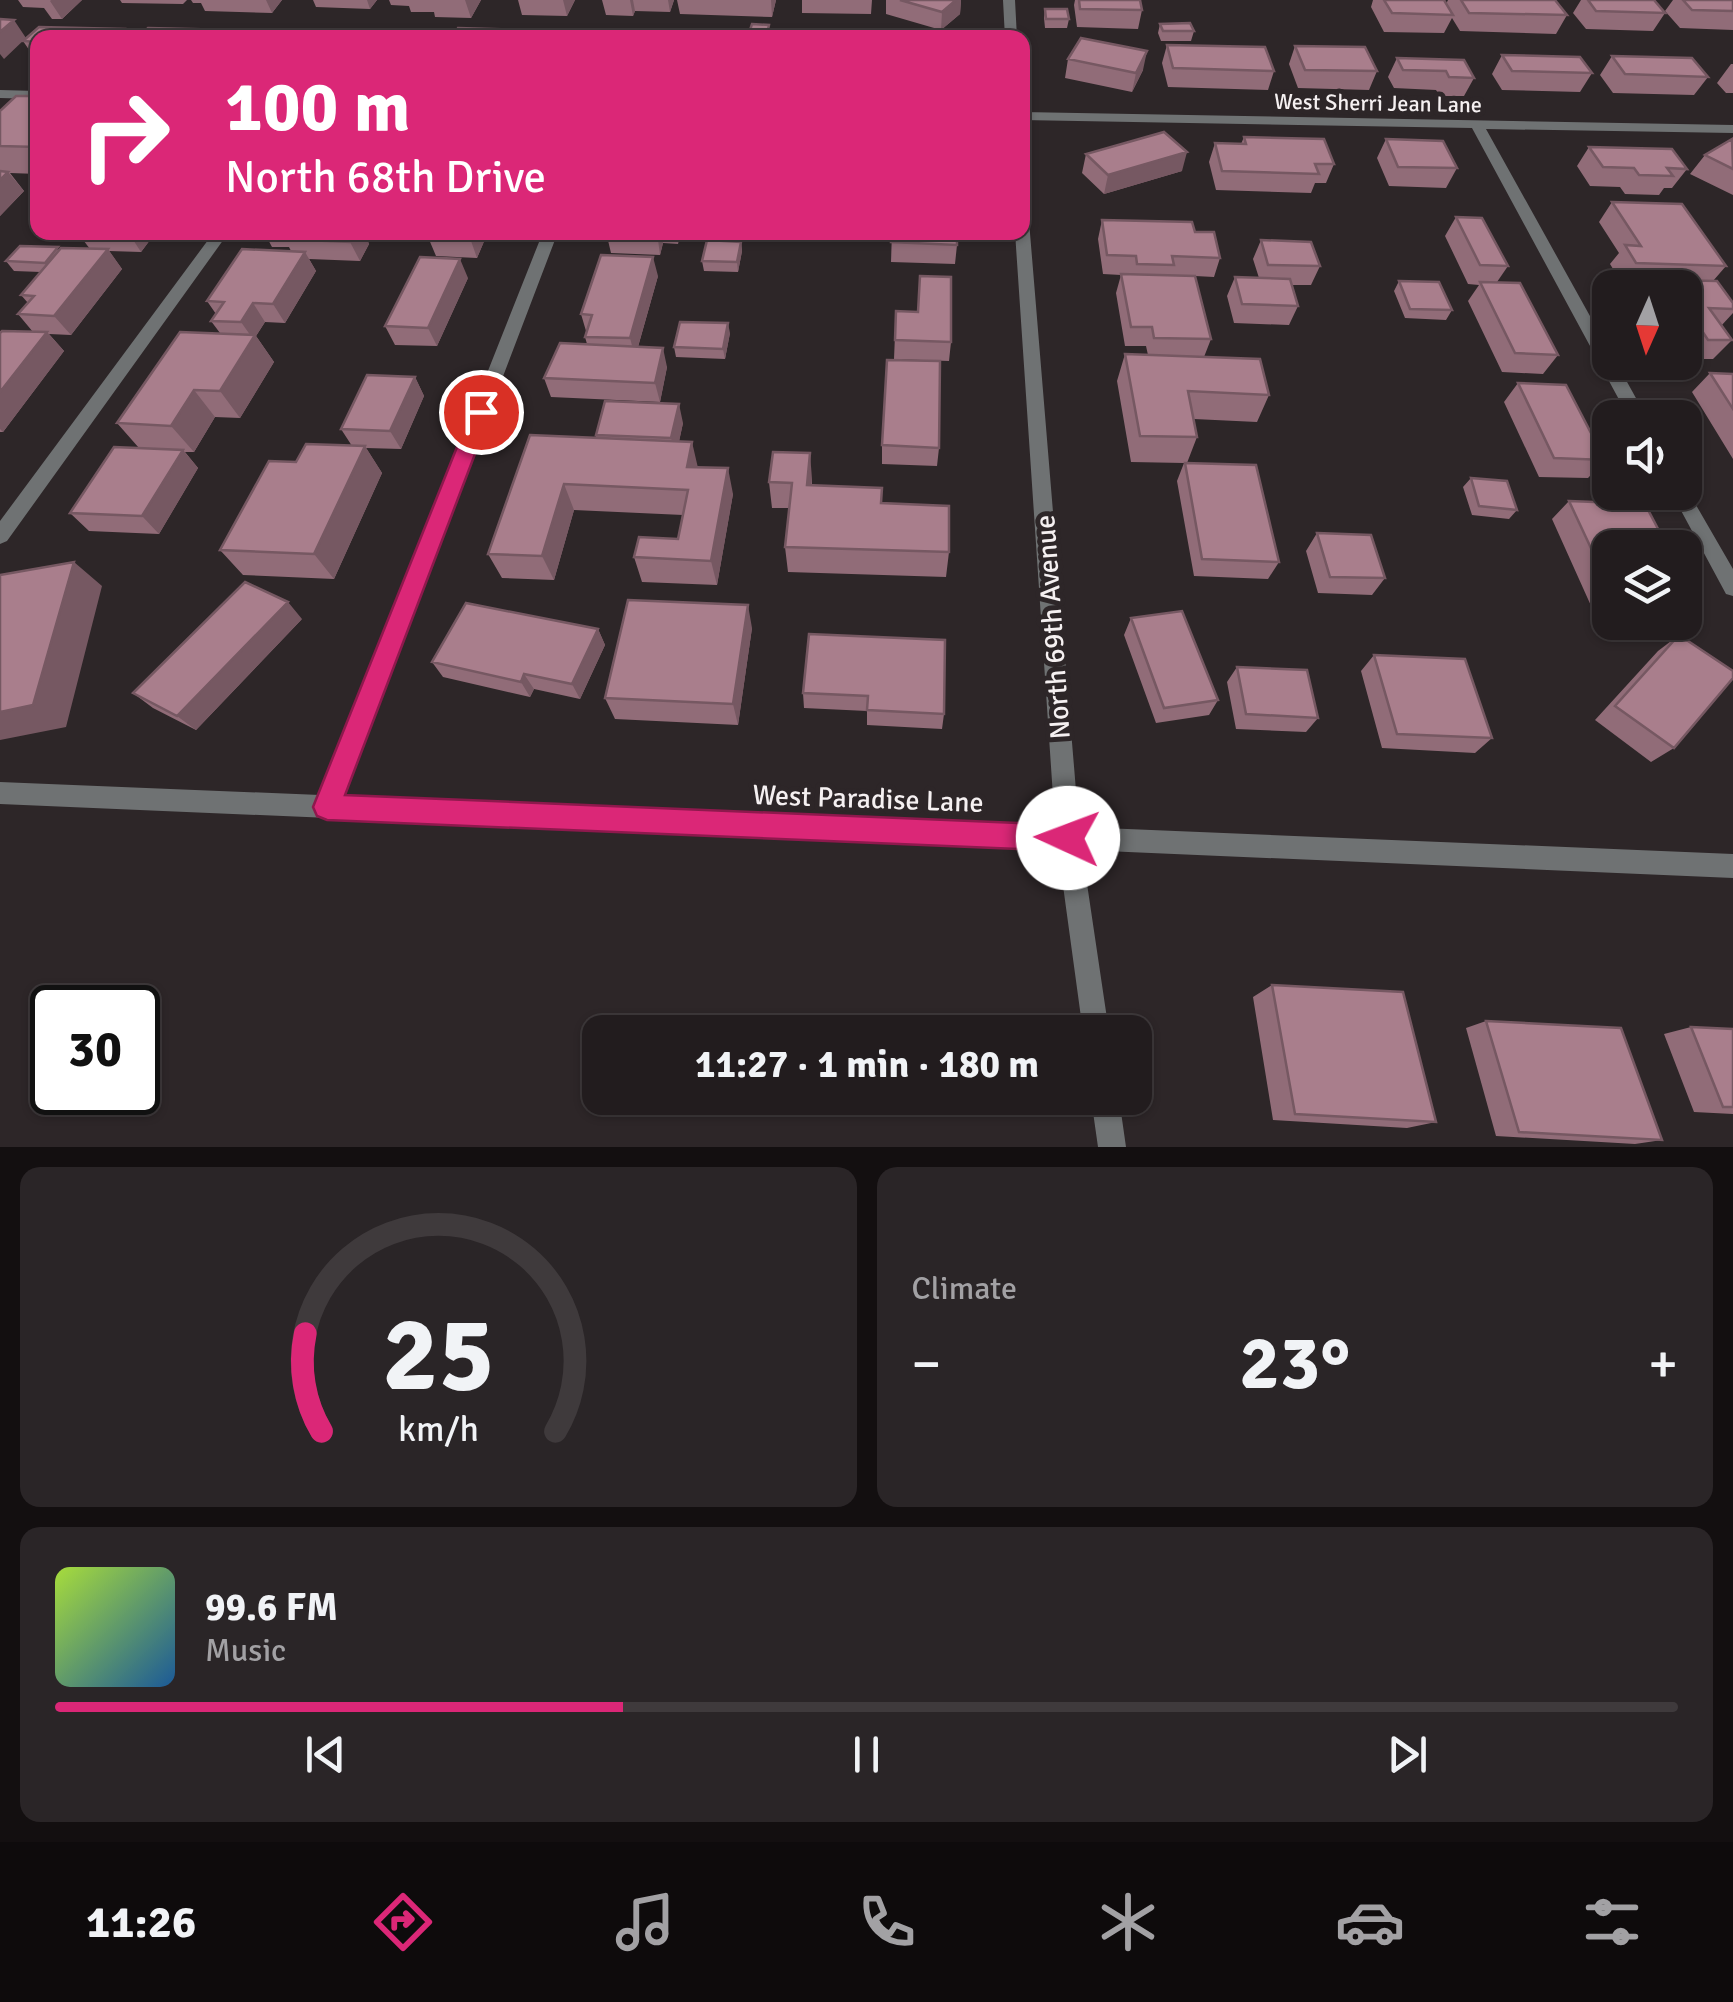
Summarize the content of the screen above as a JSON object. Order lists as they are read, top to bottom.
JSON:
{
  "streets": {
    "street": ["West Sherri Jean Lane", "North 69th Avenue", "West Paradise Lane"]
  },
  "crossings": [
    ["North 69th Avenue", "West Paradise Lane"]
  ],
  "north": "bottom",
  "page": {
    "turn": ["100 m", "North 68th Drive"],
    "limit": "30",
    "trip": "11:27 · 1 min · 180 m",
    "tile": "Climate",
    "heat": ["−", "23°", "+"],
    "song": ["99.6 FM", "Music"],
    "tabs": "11:26",
    "gauge": ["25", "km/h"]
  }
}
